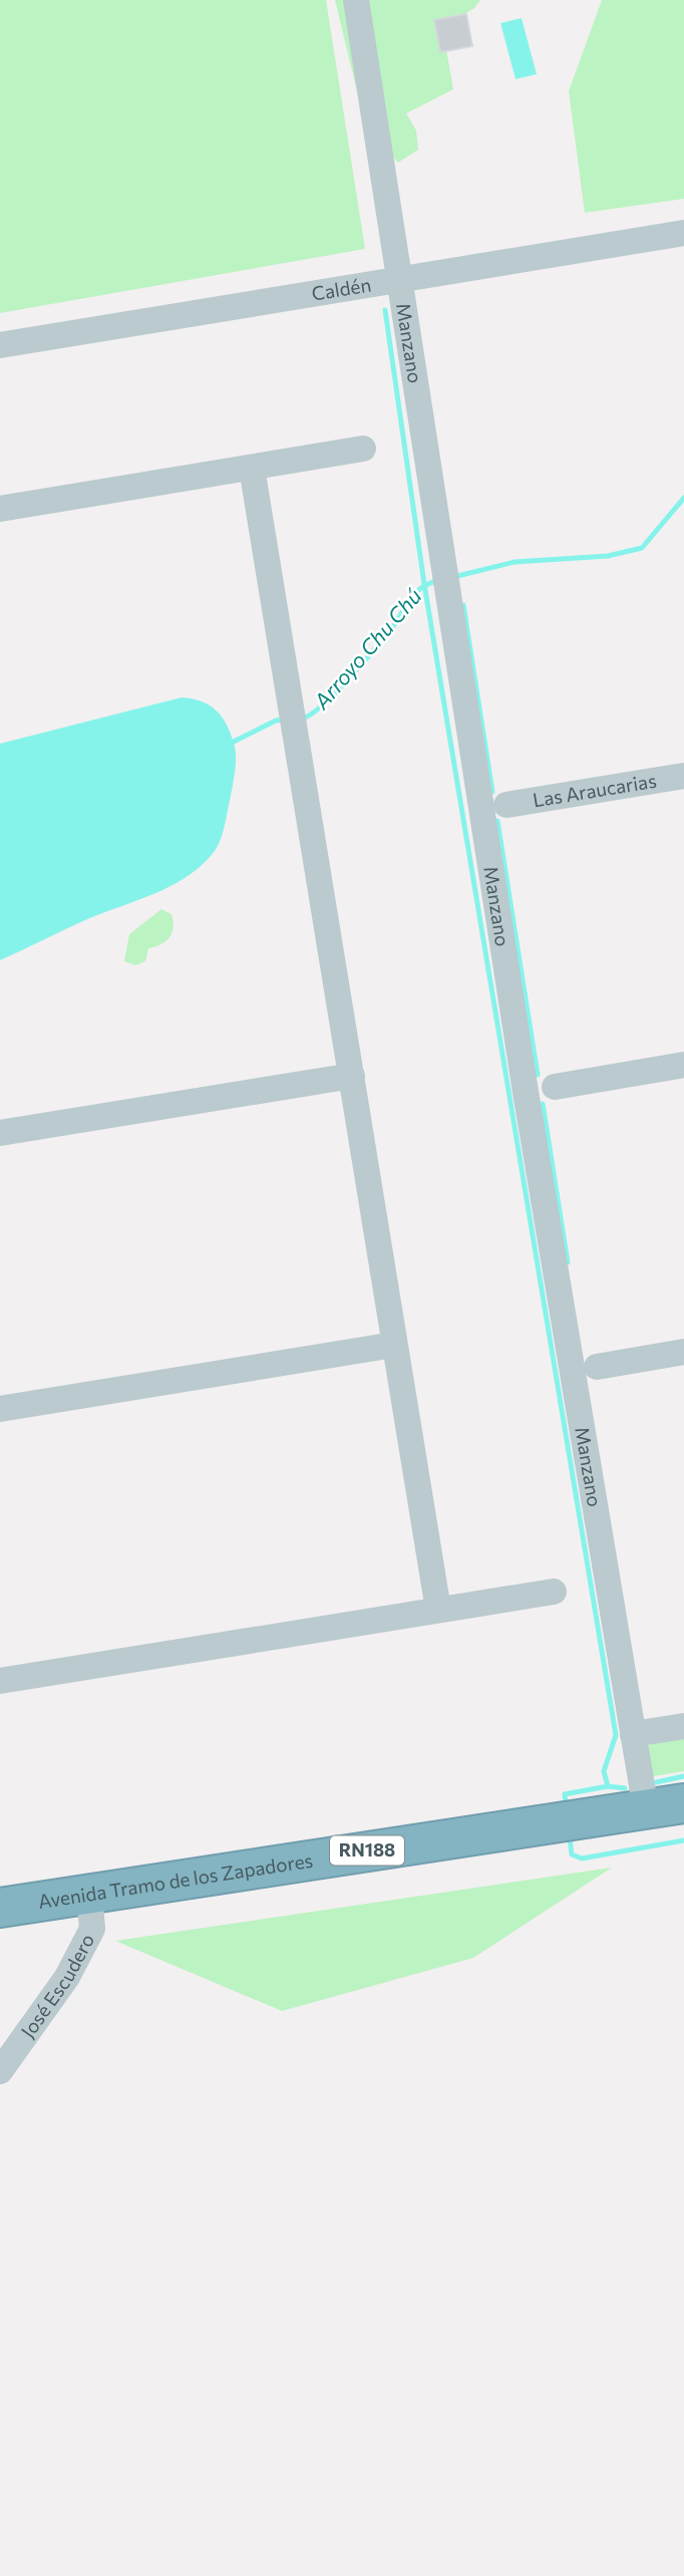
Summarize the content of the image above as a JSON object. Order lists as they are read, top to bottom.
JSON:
{
  "streets": {
    "highway": ["RN188", "Avenida Tramo de los Zapadores"],
    "street": [
      "Caldén",
      "Manzano",
      "Las Araucarias",
      "José Escudero"
    ]
  },
  "crossings": [
    ["Caldén", "Manzano"],
    ["Manzano", "Avenida Tramo de los Zapadores"],
    ["Avenida Tramo de los Zapadores", "José Escudero"]
  ],
  "water": ["Arroyo Chu Chú"]
}
